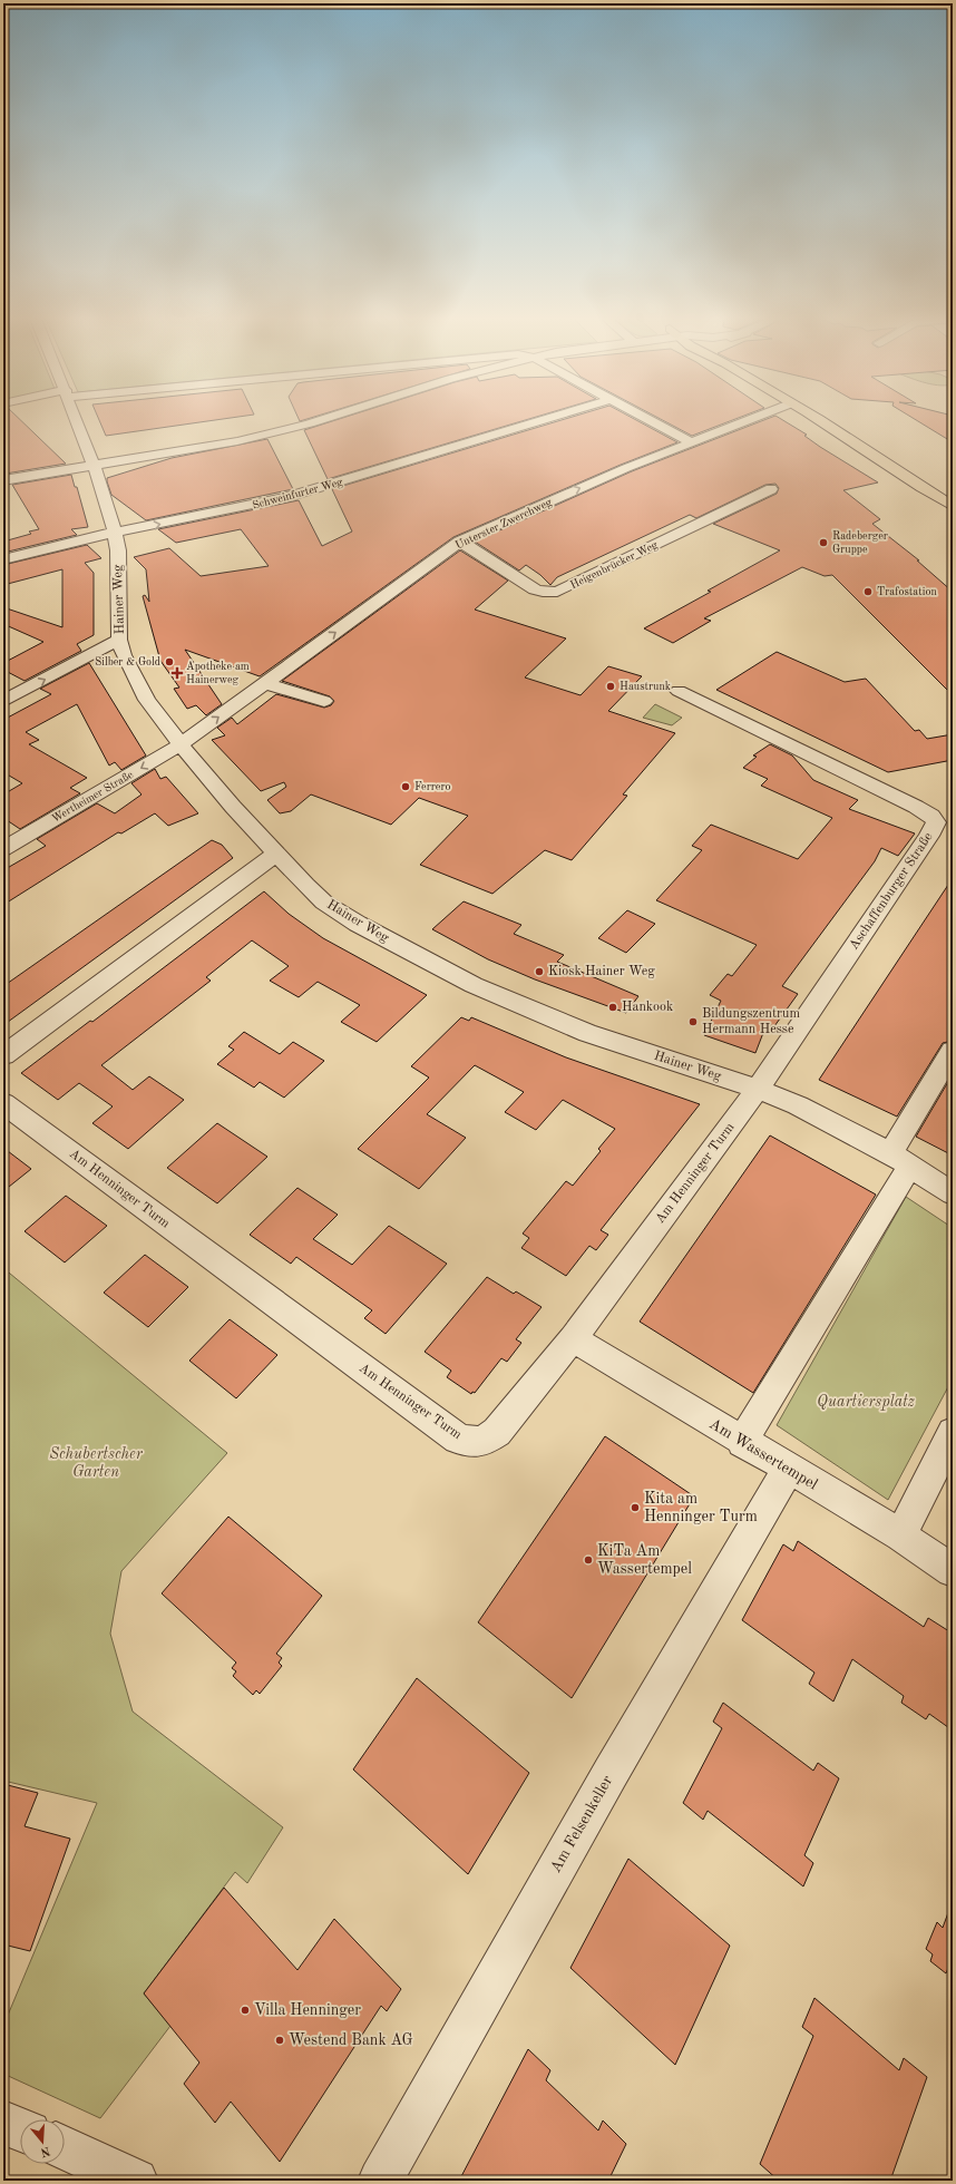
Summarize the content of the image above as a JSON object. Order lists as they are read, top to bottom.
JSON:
{
  "streets": {
    "street": [
      "Schweinfurter Weg",
      "Unterster Zwerchweg",
      "Heigenbrücker Weg",
      "Hainer Weg",
      "Wertheimer Straße",
      "Aschaffenburger Straße",
      "Am Henninger Turm",
      "Am Wassertempel",
      "Am Felsenkeller"
    ]
  },
  "crossings": [
    ["Schweinfurter Weg", "Hainer Weg"],
    ["Unterster Zwerchweg", "Heigenbrücker Weg"],
    ["Unterster Zwerchweg", "Hainer Weg"],
    ["Unterster Zwerchweg", "Wertheimer Straße"],
    ["Hainer Weg", "Wertheimer Straße"],
    ["Hainer Weg", "Aschaffenburger Straße"],
    ["Hainer Weg", "Am Henninger Turm"],
    ["Aschaffenburger Straße", "Am Henninger Turm"],
    ["Am Henninger Turm", "Am Wassertempel"],
    ["Am Wassertempel", "Am Felsenkeller"]
  ],
  "one_way": ["Unterster Zwerchweg"],
  "parks": ["Quartiersplatz", "Schubertscher Garten"],
  "places": {
    "other": [
      "Radeberger Gruppe",
      "Trafostation",
      "Silber & Gold",
      "Haustrunk",
      "Ferrero",
      "Kiosk Hainer Weg",
      "Hankook",
      "Bildungszentrum Hermann Hesse",
      "Kita am Henninger Turm",
      "KiTa Am Wassertempel",
      "Villa Henninger",
      "Westend Bank AG"
    ],
    "health": ["Apotheke am Hainerweg"]
  },
  "north": "bottom"
}
